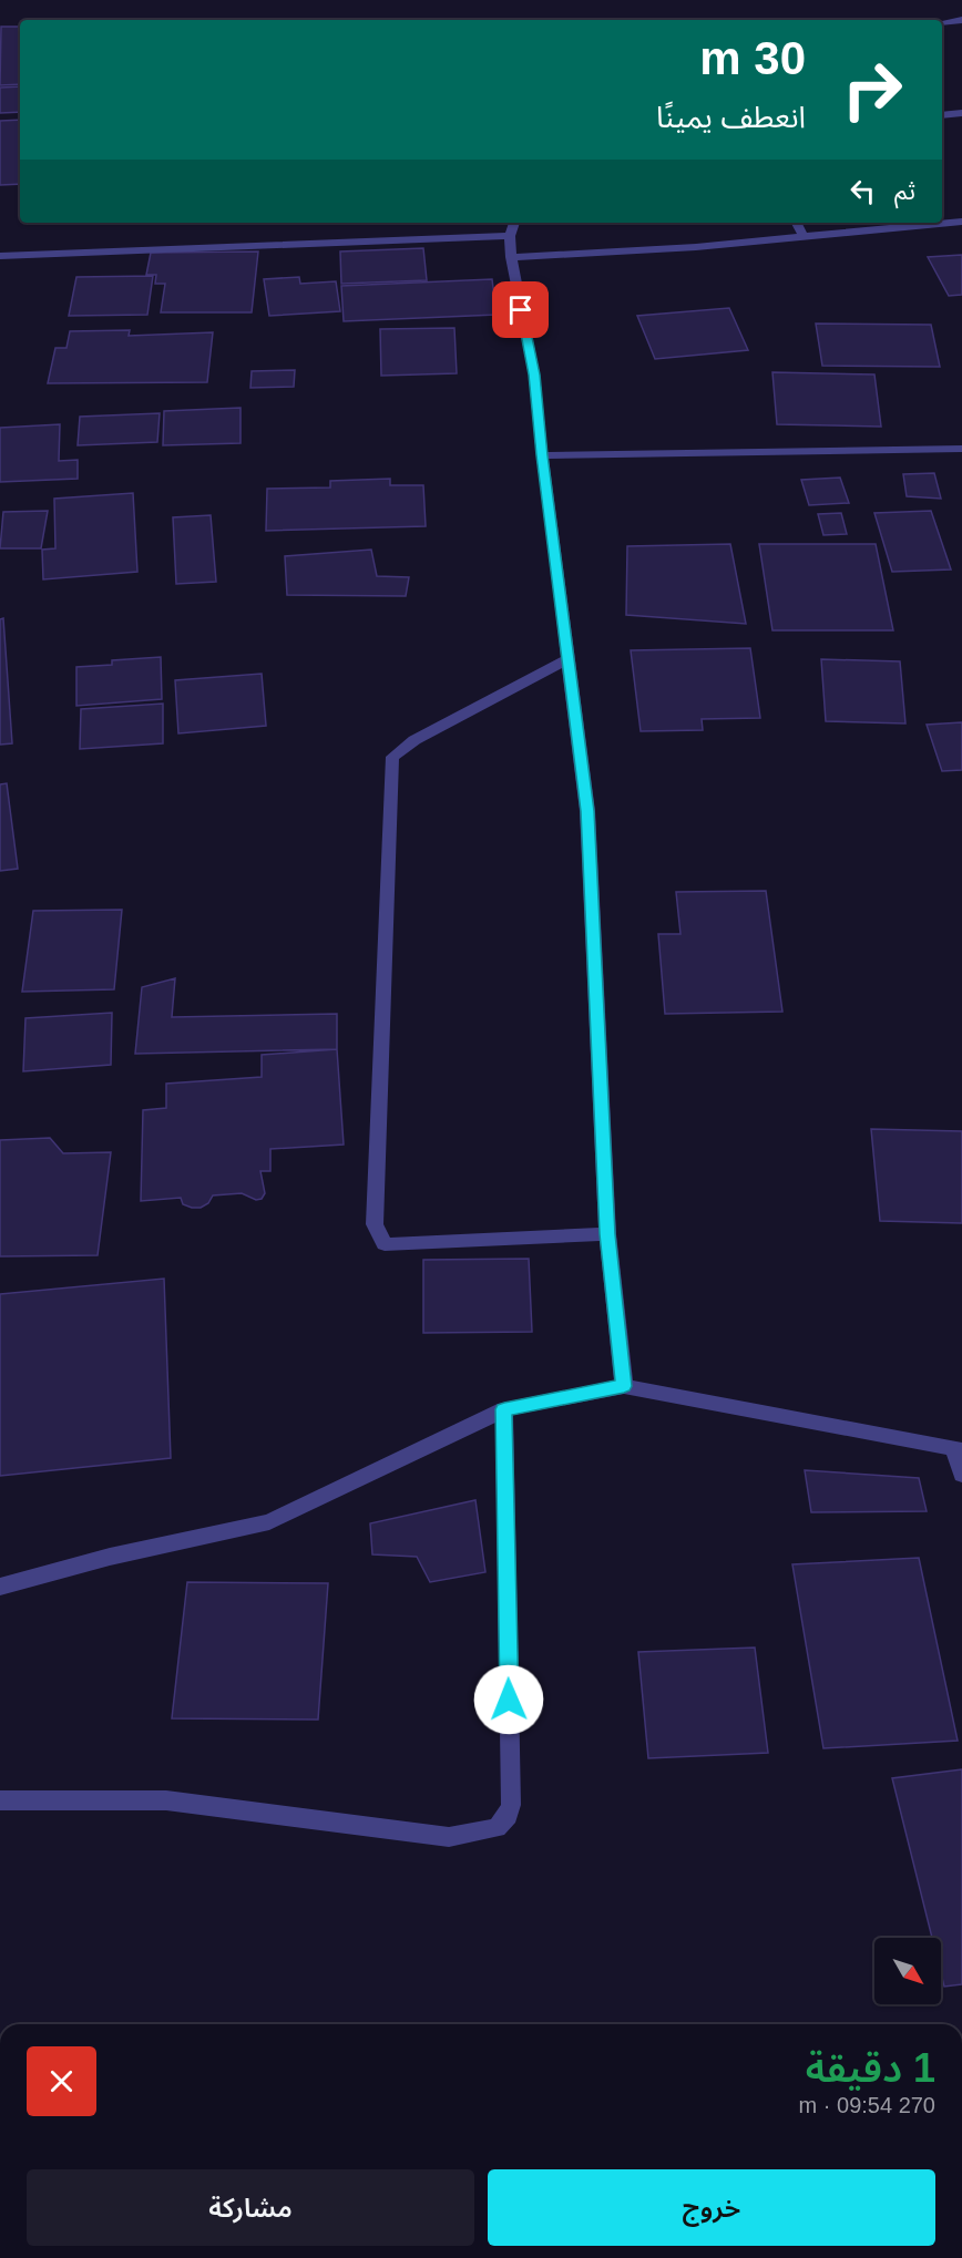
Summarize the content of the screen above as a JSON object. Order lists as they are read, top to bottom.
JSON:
{
  "north": "bottom right",
  "page": {
    "turn": ["30 m", "انعطف يمينًا"],
    "then": "ثم",
    "heading": ["1 دقيقة", "270 m · 09:54"],
    "buttons": ["خروج", "مشاركة"]
  }
}
